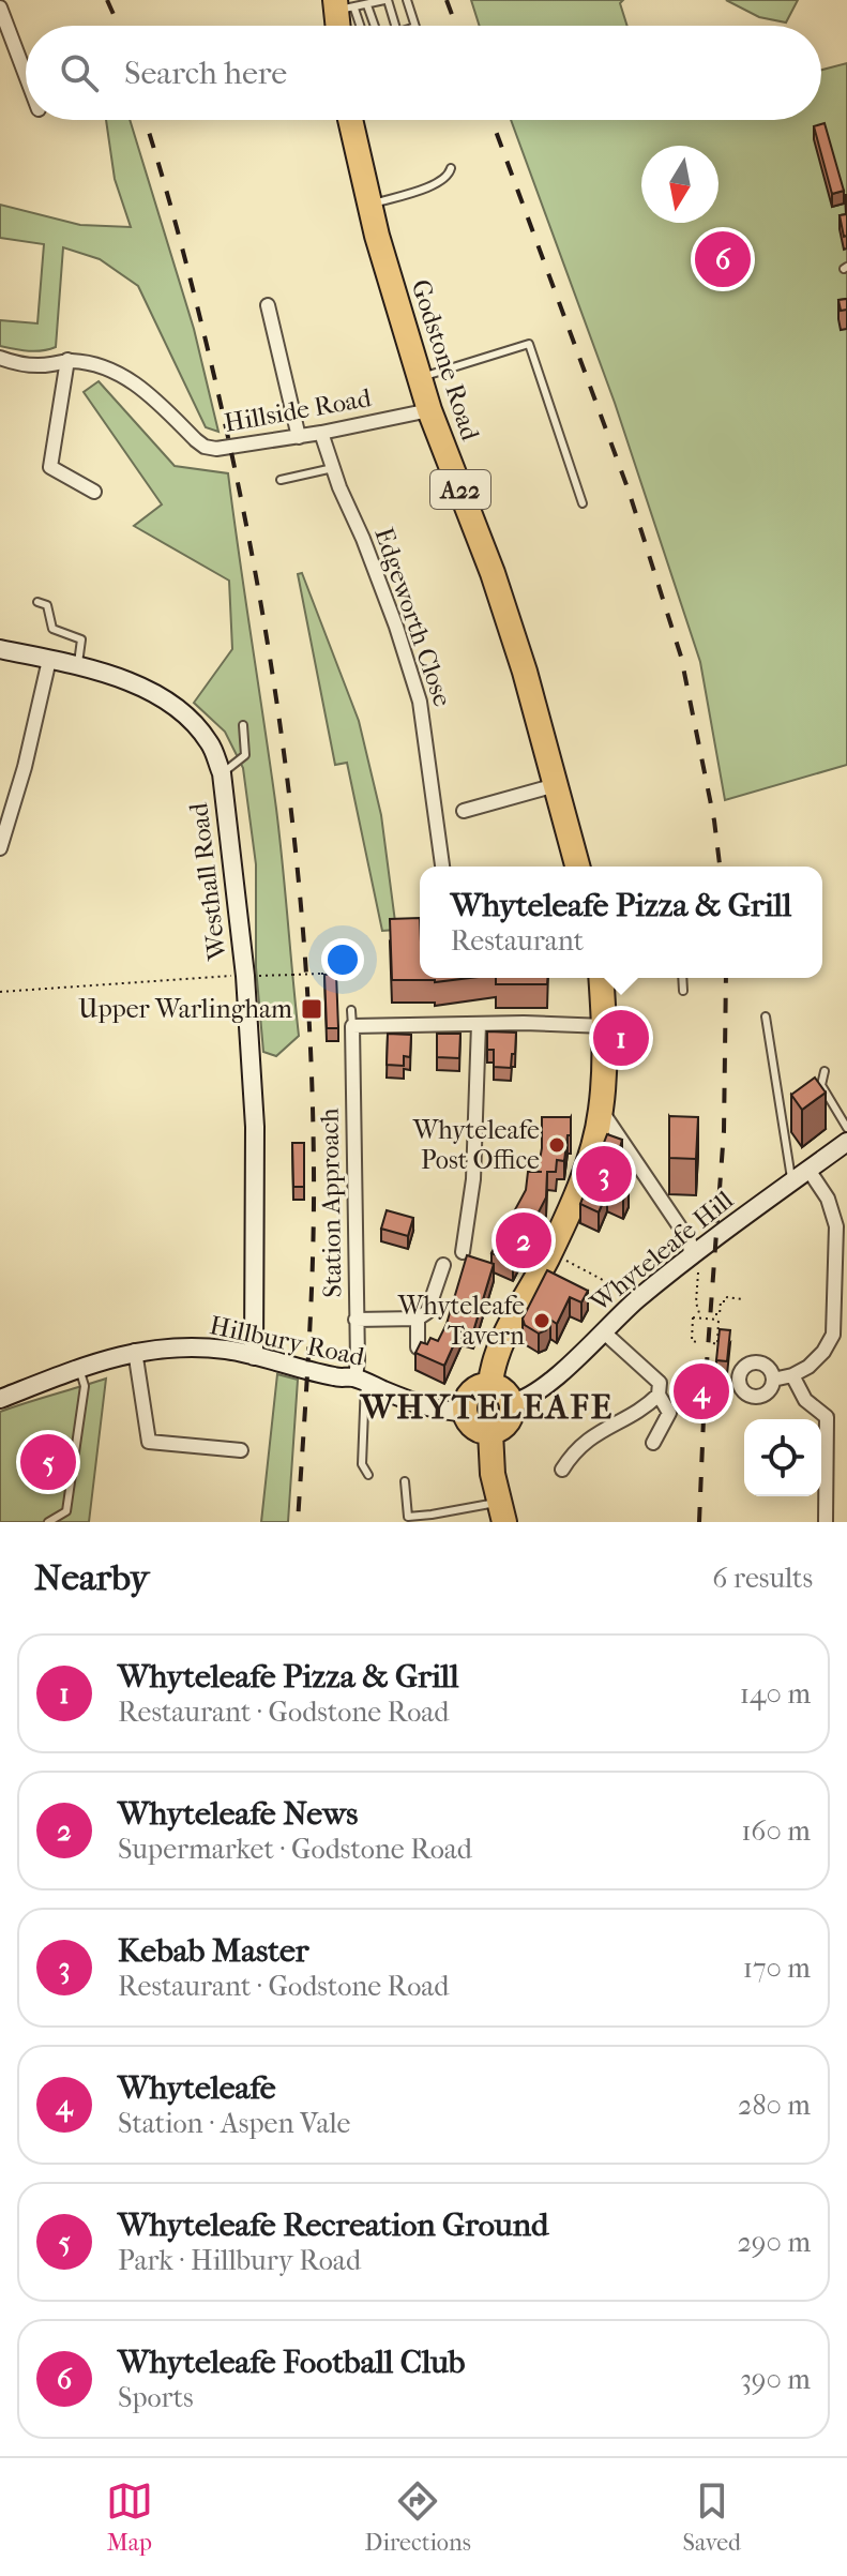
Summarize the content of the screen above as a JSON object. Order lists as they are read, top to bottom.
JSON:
{
  "streets": {
    "highway": ["Godstone Road", "A22"],
    "street": [
      "Hillside Road",
      "Edgeworth Close",
      "Westhall Road",
      "Station Approach",
      "Whyteleafe Hill",
      "Hillbury Road"
    ]
  },
  "crossings": [
    ["Godstone Road", "Hillside Road"],
    ["Hillside Road", "Edgeworth Close"],
    ["Westhall Road", "Hillbury Road"],
    ["Station Approach", "Hillbury Road"],
    ["Whyteleafe Hill", "Hillbury Road"]
  ],
  "districts": ["WHYTELEAFE"],
  "places": {
    "transit": ["Upper Warlingham"],
    "other": ["Whyteleafe Post Office", "Whyteleafe Tavern"]
  },
  "north": "bottom",
  "page": {
    "search": "Search here",
    "pins": [
      "6",
      "1",
      "3",
      "2",
      "4",
      "5"
    ],
    "popup": ["Whyteleafe Pizza & Grill", "Restaurant"],
    "heading": ["Nearby", "6 results"],
    "list": [
      {
        "mark": "1",
        "name": "Whyteleafe Pizza & Grill",
        "note": "Restaurant · Godstone Road",
        "value": "140 m"
      },
      {
        "mark": "2",
        "name": "Whyteleafe News",
        "note": "Supermarket · Godstone Road",
        "value": "160 m"
      },
      {
        "mark": "3",
        "name": "Kebab Master",
        "note": "Restaurant · Godstone Road",
        "value": "170 m"
      },
      {
        "mark": "4",
        "name": "Whyteleafe",
        "note": "Station · Aspen Vale",
        "value": "280 m"
      },
      {
        "mark": "5",
        "name": "Whyteleafe Recreation Ground",
        "note": "Park · Hillbury Road",
        "value": "290 m"
      },
      {
        "mark": "6",
        "name": "Whyteleafe Football Club",
        "note": "Sports",
        "value": "390 m"
      }
    ],
    "nav": ["Map", "Directions", "Saved"]
  }
}
